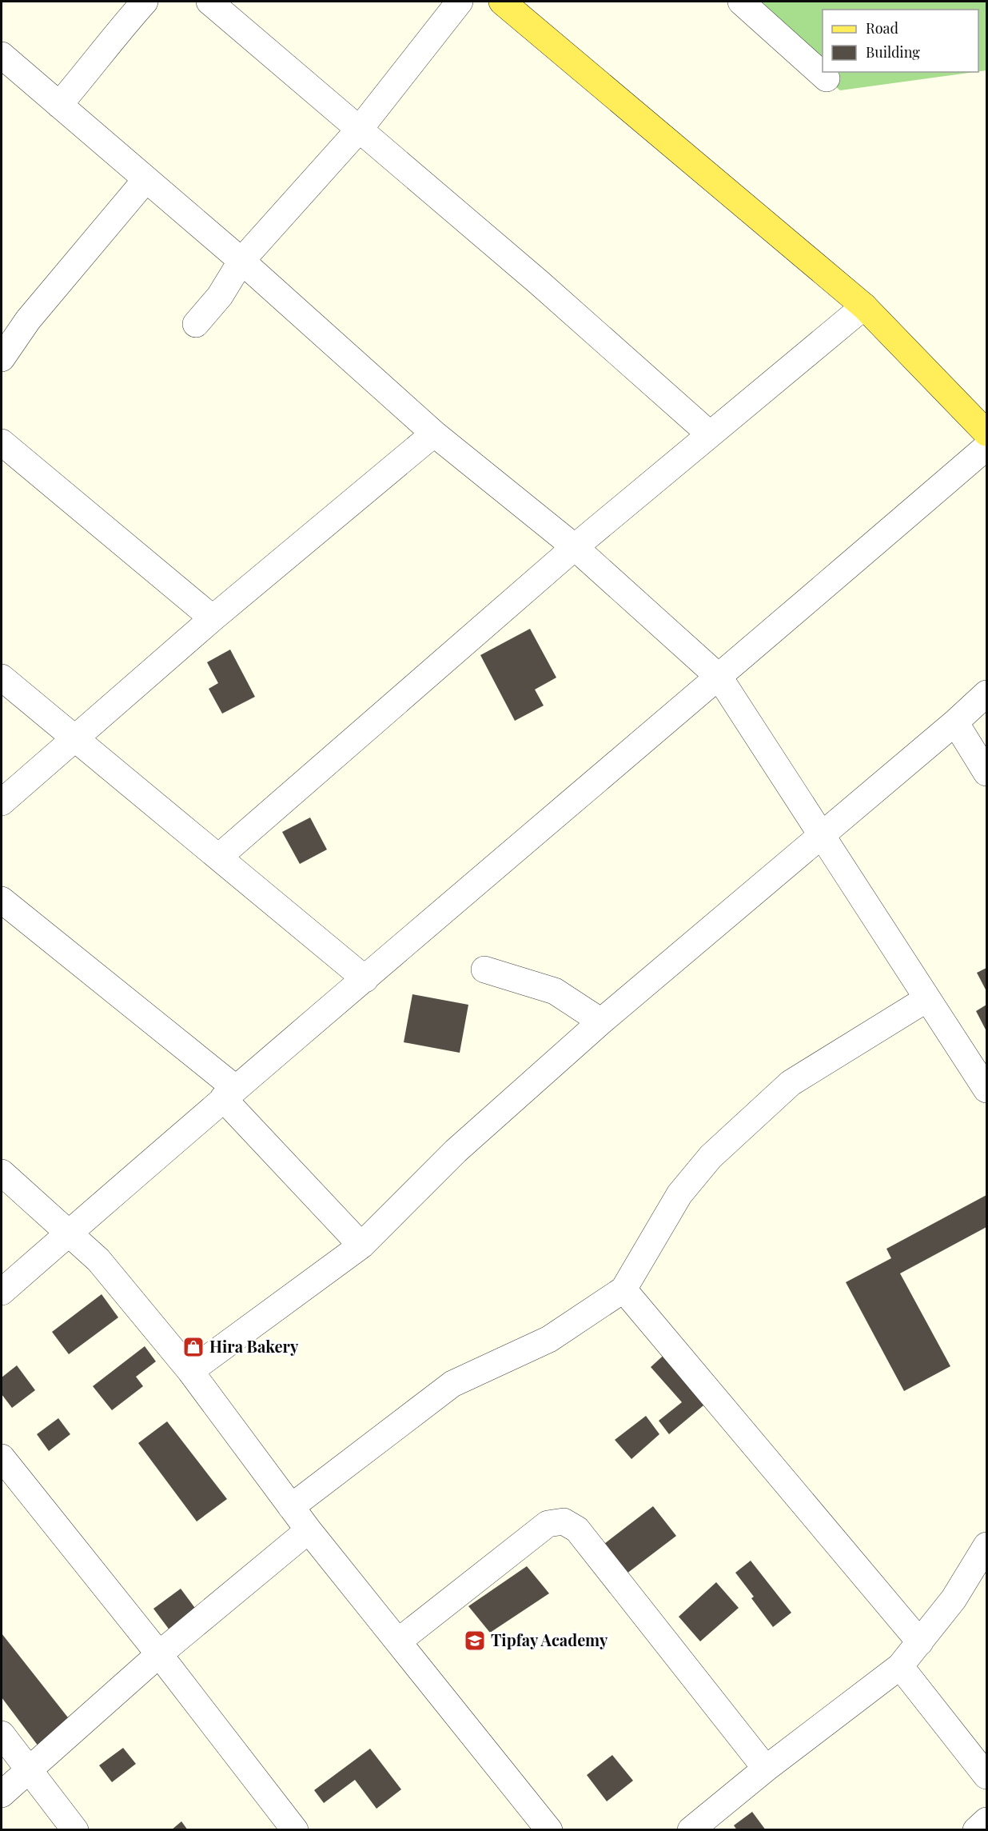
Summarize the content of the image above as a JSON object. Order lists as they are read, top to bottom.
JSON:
{
  "places": {
    "shop": ["Hira Bakery"],
    "school or university": ["Tipfay Academy"]
  },
  "legend": ["Road", "Building"]
}
